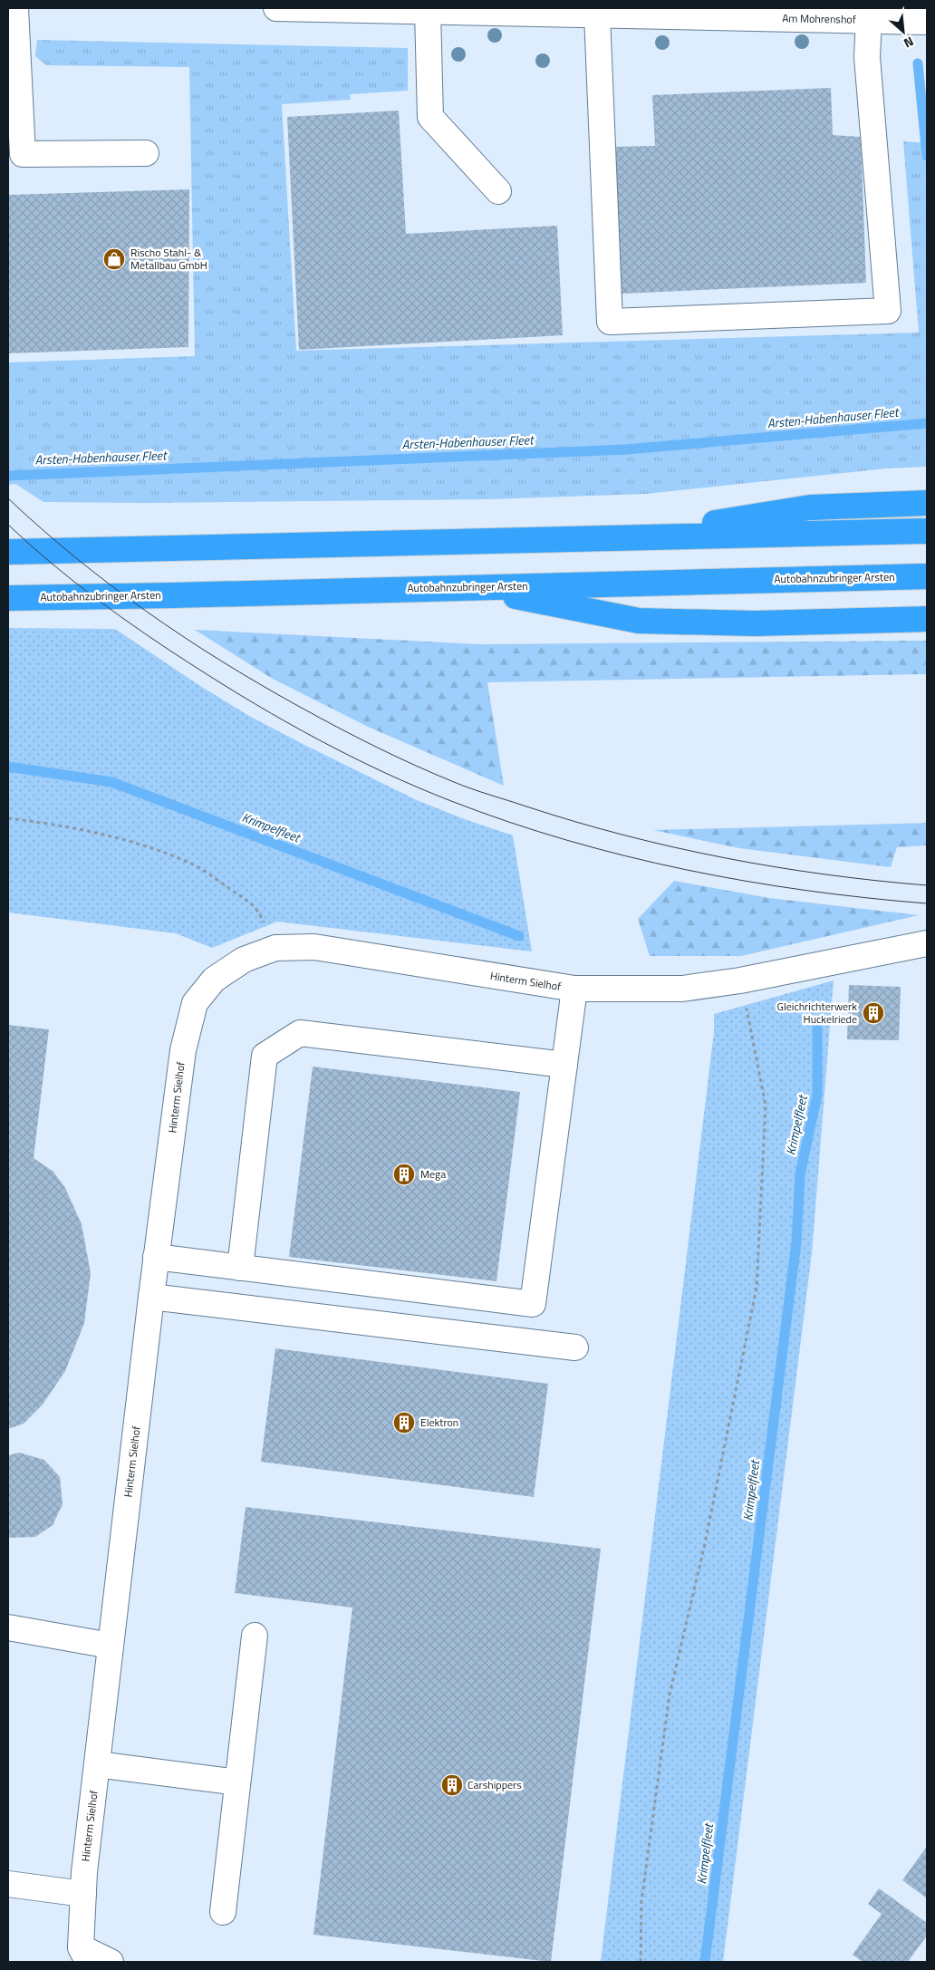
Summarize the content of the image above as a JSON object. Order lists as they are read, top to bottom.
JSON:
{
  "streets": {
    "highway": ["Autobahnzubringer Arsten"],
    "street": ["Am Mohrenshof", "Hinterm Sielhof"]
  },
  "water": ["Arsten-Habenhauser Fleet", "Krimpelfleet"],
  "places": {
    "shop": ["Rischo Stahl- & Metallbau GmbH"],
    "building": [
      "Gleichrichterwerk Huckelriede",
      "Mega",
      "Elektron",
      "Carshippers"
    ]
  },
  "north": "bottom right"
}
